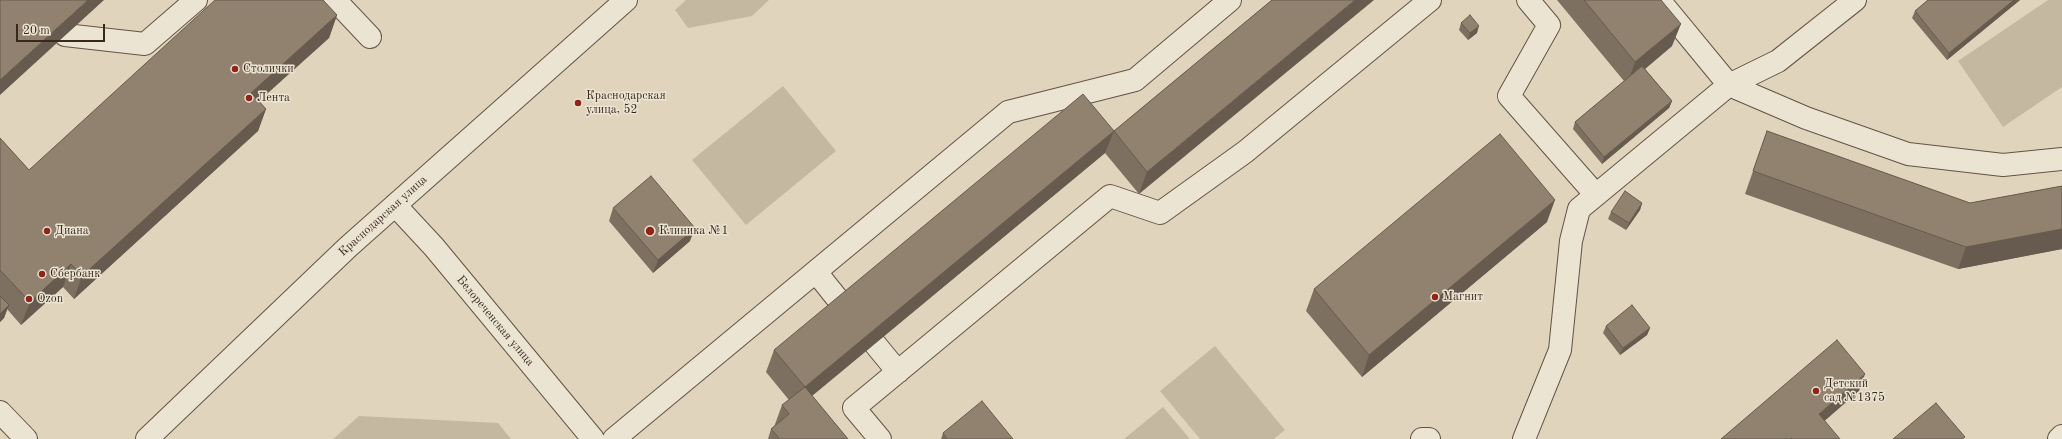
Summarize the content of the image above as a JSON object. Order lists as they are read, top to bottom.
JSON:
{
  "streets": {
    "street": ["Краснодарская улица", "Белореченская улица"]
  },
  "crossings": [
    ["Краснодарская улица", "Белореченская улица"]
  ],
  "places": [
    "Столички",
    "Лента",
    "Краснодарская улица, 52",
    "Диана",
    "Клиника №1",
    "Сбербанк",
    "Магнит",
    "Ozon",
    "Детский сад №1375"
  ],
  "scale_bar": "20 m"
}
